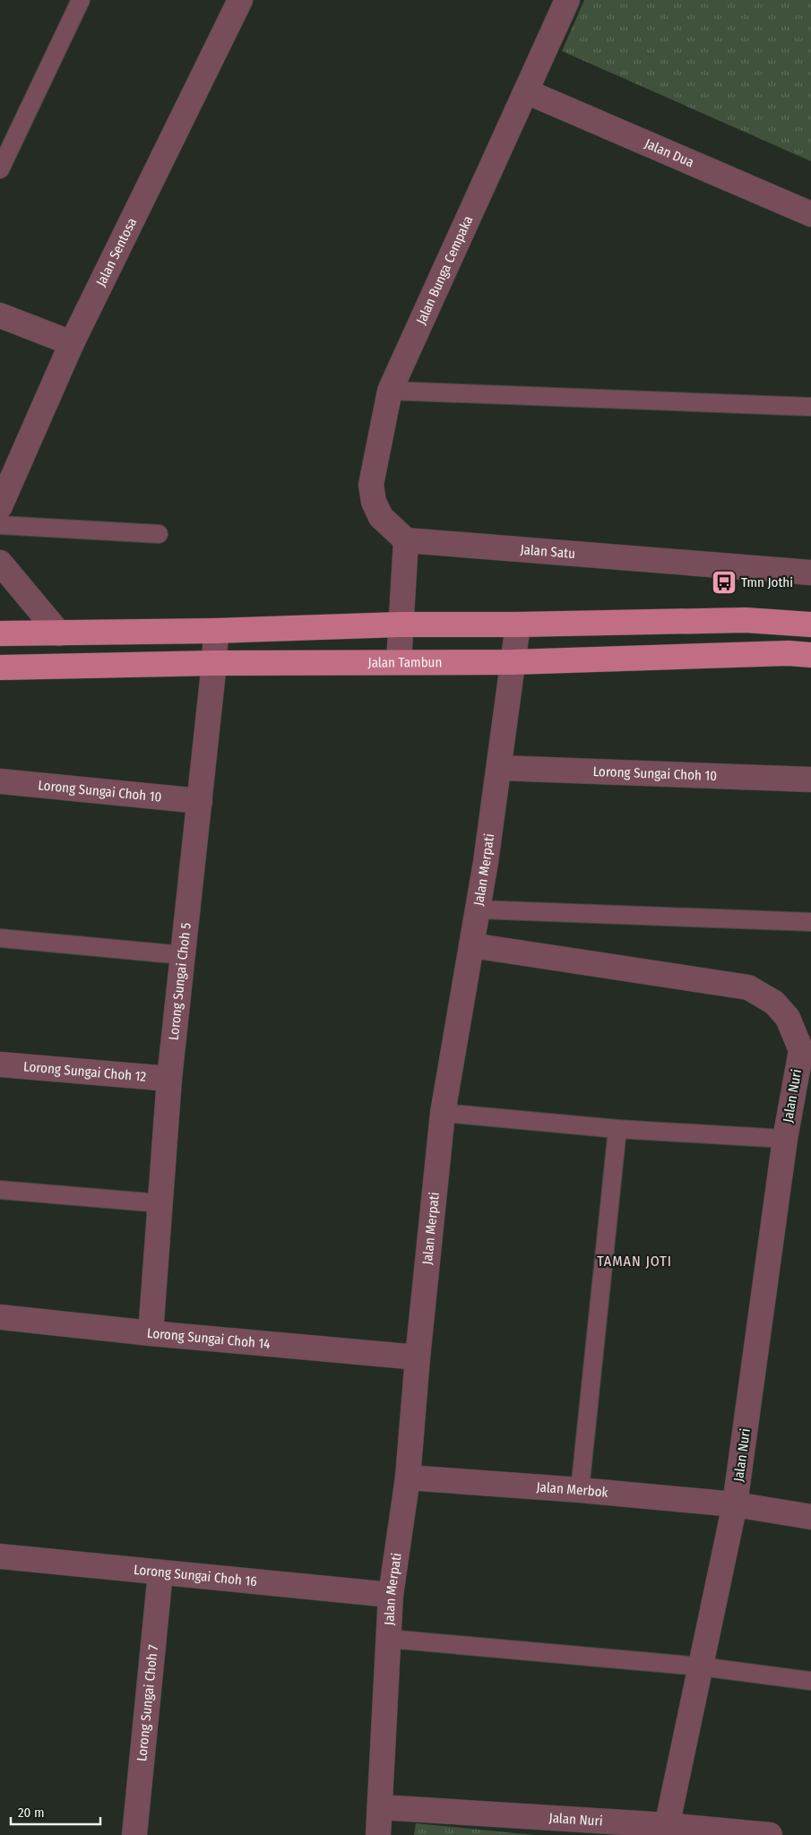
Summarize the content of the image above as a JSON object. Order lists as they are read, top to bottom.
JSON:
{
  "streets": {
    "main road": ["Jalan Tambun"],
    "street": [
      "Jalan Dua",
      "Jalan Sentosa",
      "Jalan Bunga Cempaka",
      "Jalan Satu",
      "Lorong Sungai Choh 10",
      "Jalan Merpati",
      "Lorong Sungai Choh 5",
      "Lorong Sungai Choh 12",
      "Jalan Nuri",
      "Lorong Sungai Choh 14",
      "Jalan Merbok",
      "Lorong Sungai Choh 16",
      "Lorong Sungai Choh 7"
    ]
  },
  "crossings": [
    ["Jalan Dua", "Jalan Bunga Cempaka"],
    ["Jalan Bunga Cempaka", "Jalan Satu"],
    ["Jalan Tambun", "Jalan Merpati"],
    ["Jalan Tambun", "Lorong Sungai Choh 5"],
    ["Lorong Sungai Choh 10", "Jalan Merpati"],
    ["Lorong Sungai Choh 10", "Lorong Sungai Choh 5"],
    ["Jalan Merpati", "Jalan Nuri"],
    ["Jalan Merpati", "Lorong Sungai Choh 14"],
    ["Jalan Merpati", "Jalan Merbok"],
    ["Jalan Merpati", "Lorong Sungai Choh 16"],
    ["Lorong Sungai Choh 5", "Lorong Sungai Choh 12"],
    ["Lorong Sungai Choh 5", "Lorong Sungai Choh 14"],
    ["Jalan Nuri", "Jalan Merbok"],
    ["Lorong Sungai Choh 16", "Lorong Sungai Choh 7"]
  ],
  "districts": ["TAMAN JOTI"],
  "places": {
    "bus stop": ["Tmn Jothi"]
  },
  "scale_bar": "20 m"
}
